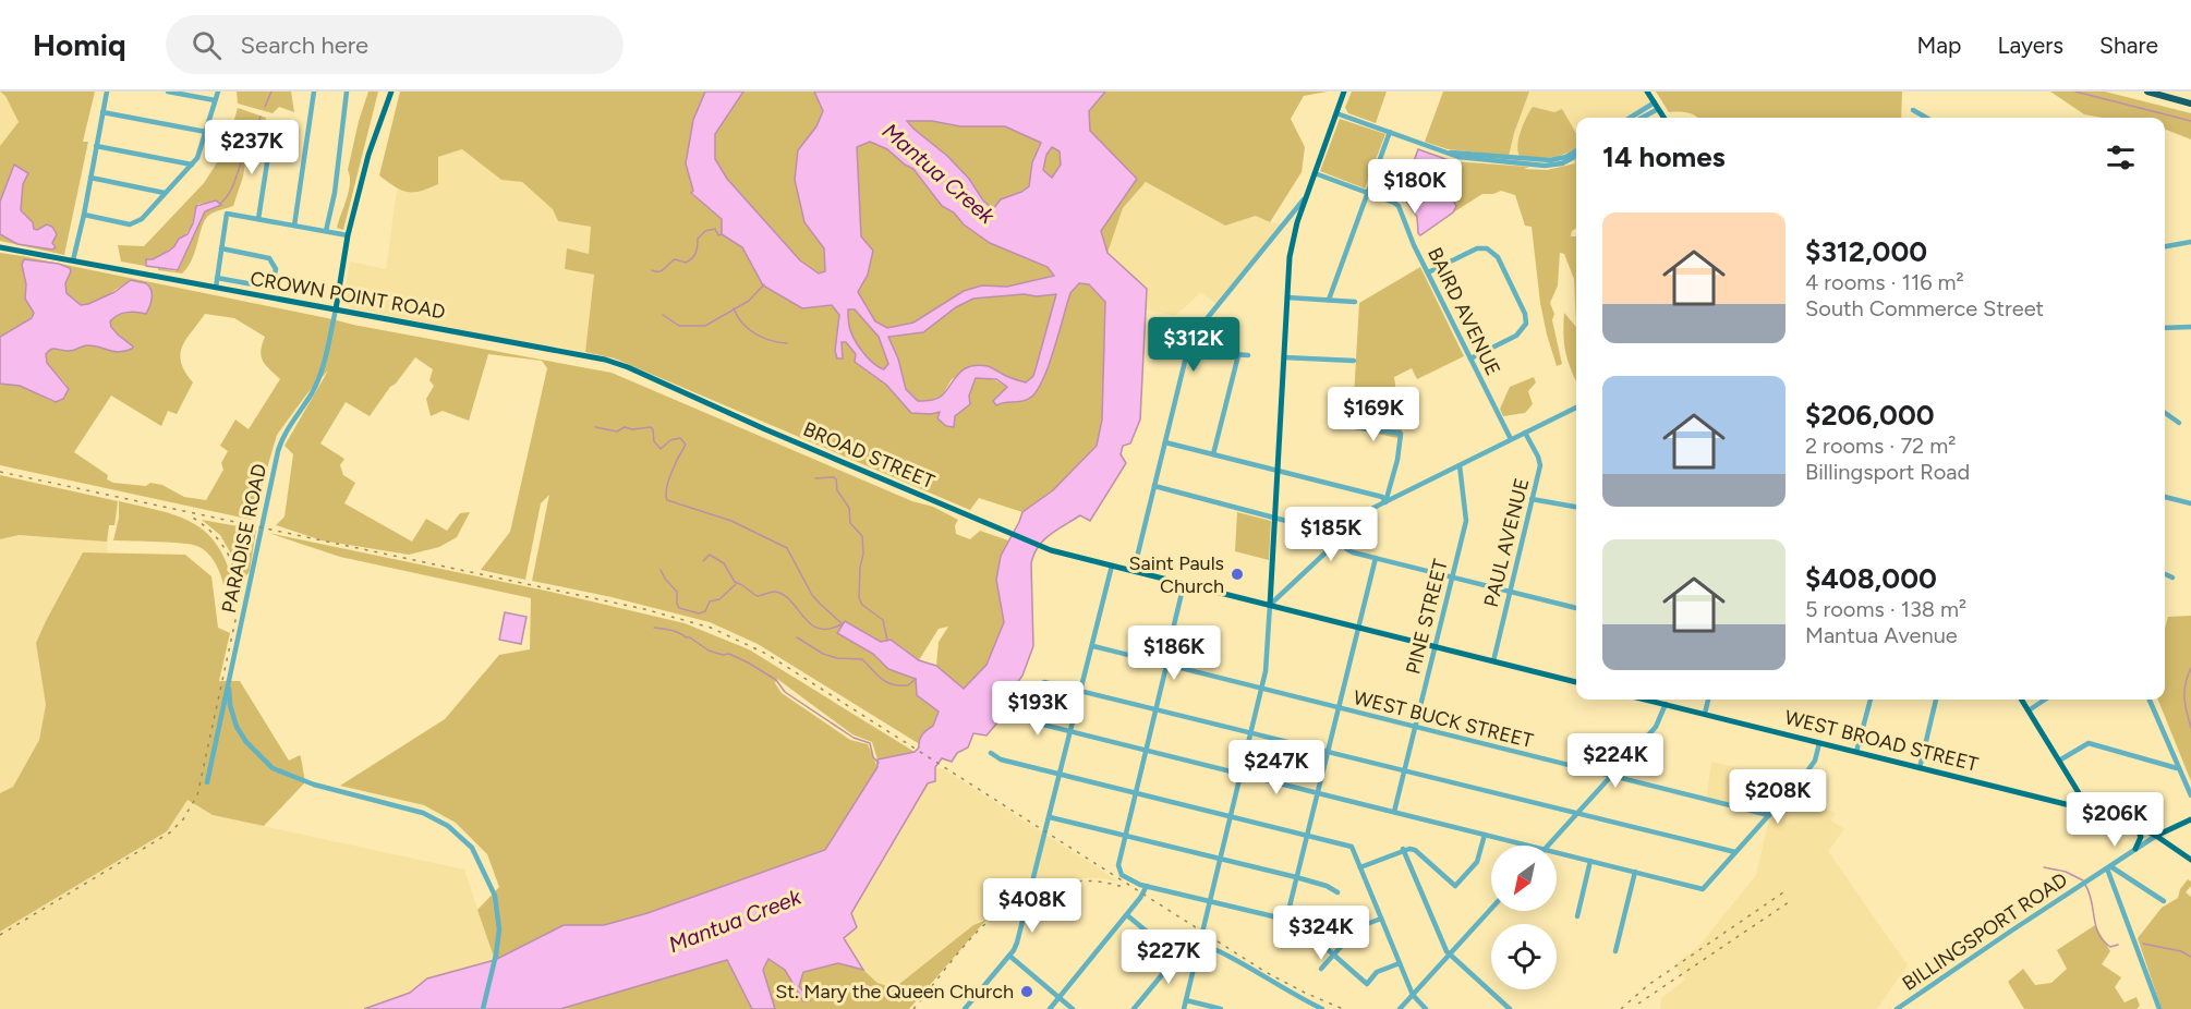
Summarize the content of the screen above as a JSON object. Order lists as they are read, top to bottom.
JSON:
{
  "streets": {
    "main road": ["CROWN POINT ROAD", "BROAD STREET", "WEST BROAD STREET"],
    "street": [
      "BAIRD AVENUE",
      "PARADISE ROAD",
      "PAUL AVENUE",
      "PINE STREET",
      "WEST BUCK STREET",
      "BILLINGSPORT ROAD"
    ]
  },
  "crossings": [
    ["CROWN POINT ROAD", "BROAD STREET"],
    ["CROWN POINT ROAD", "PARADISE ROAD"],
    ["PINE STREET", "WEST BUCK STREET"],
    ["WEST BROAD STREET", "BILLINGSPORT ROAD"]
  ],
  "water": ["Mantua Creek"],
  "places": ["Saint Pauls Church", "St. Mary the Queen Church"],
  "north": "bottom left",
  "page": {
    "header": "Homiq",
    "search": "Search here",
    "nav": ["Map", "Layers", "Share"],
    "heading": "14 homes",
    "price": [
      "$237K",
      "$180K",
      "$312K",
      "$169K",
      "$185K",
      "$186K",
      "$193K",
      "$224K",
      "$247K",
      "$208K",
      "$206K",
      "$408K",
      "$324K",
      "$227K"
    ],
    "list": [
      {
        "name": "$312,000",
        "note": "4 rooms · 116 m² · South Commerce Street"
      },
      {
        "name": "$206,000",
        "note": "2 rooms · 72 m² · Billingsport Road"
      },
      {
        "name": "$408,000",
        "note": "5 rooms · 138 m² · Mantua Avenue"
      }
    ]
  }
}
